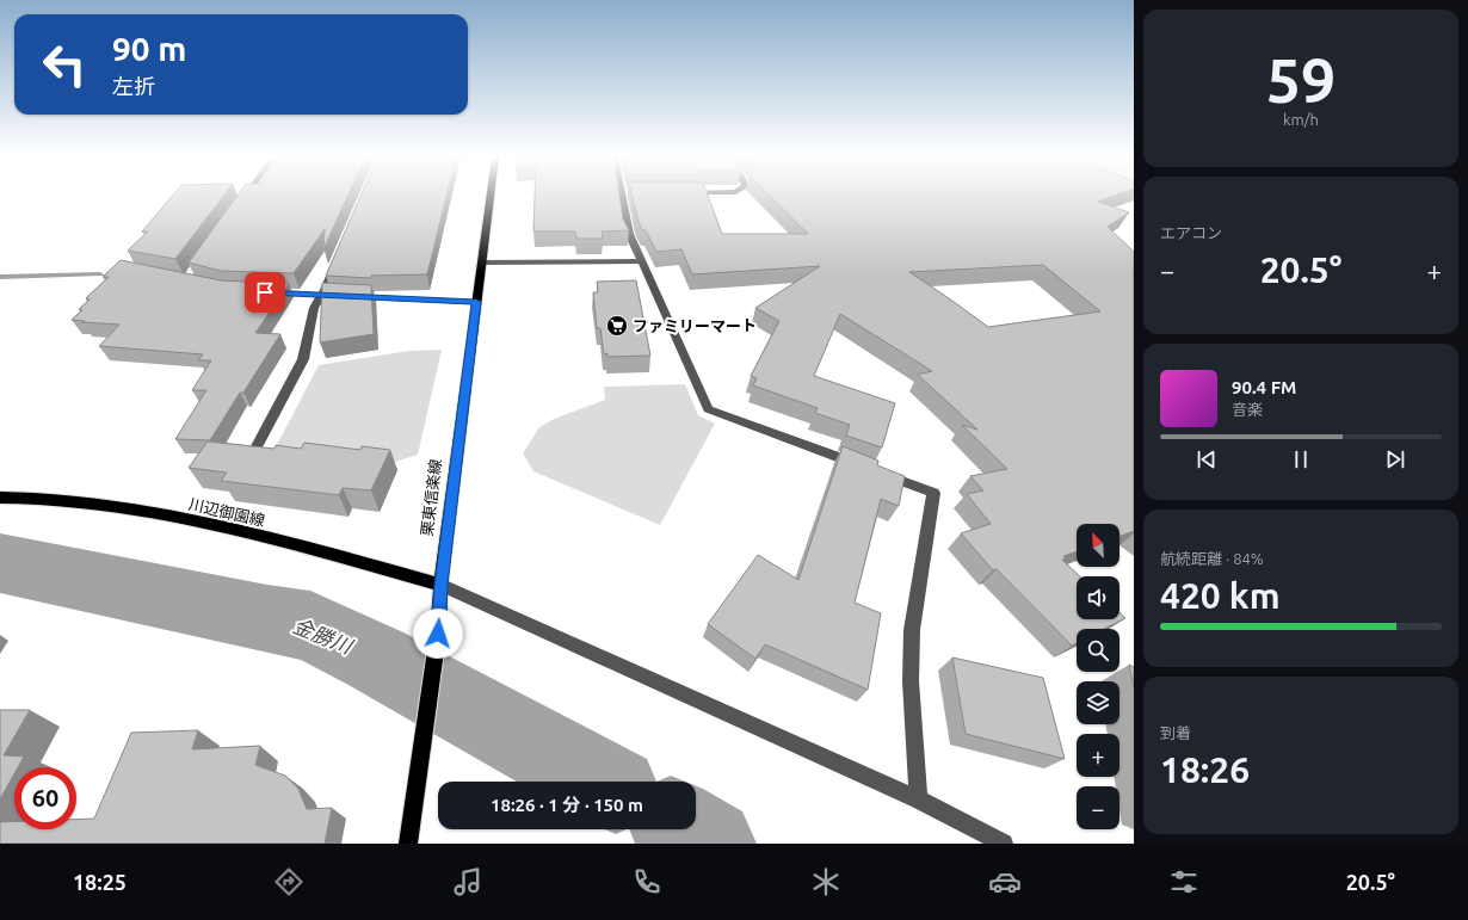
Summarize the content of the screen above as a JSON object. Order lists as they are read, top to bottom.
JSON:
{
  "streets": {
    "main road": ["栗東信楽線", "川辺御園線"]
  },
  "crossings": [
    ["栗東信楽線", "川辺御園線"]
  ],
  "water": ["金勝川"],
  "places": {
    "supermarket": ["ファミリーマート"]
  },
  "north": "top left",
  "page": {
    "tile": [
      ["59", "km/h"],
      "エアコン",
      ["航続距離 · 84%", "420 km"],
      ["到着", "18:26"]
    ],
    "turn": ["90 m", "左折"],
    "heat": ["−", "20.5°", "+"],
    "song": ["90.4 FM", "音楽"],
    "map_buttons": ["+", "−"],
    "limit": "60",
    "trip": "18:26 · 1 分 · 150 m",
    "tabs": ["18:25", "20.5°"]
  }
}
